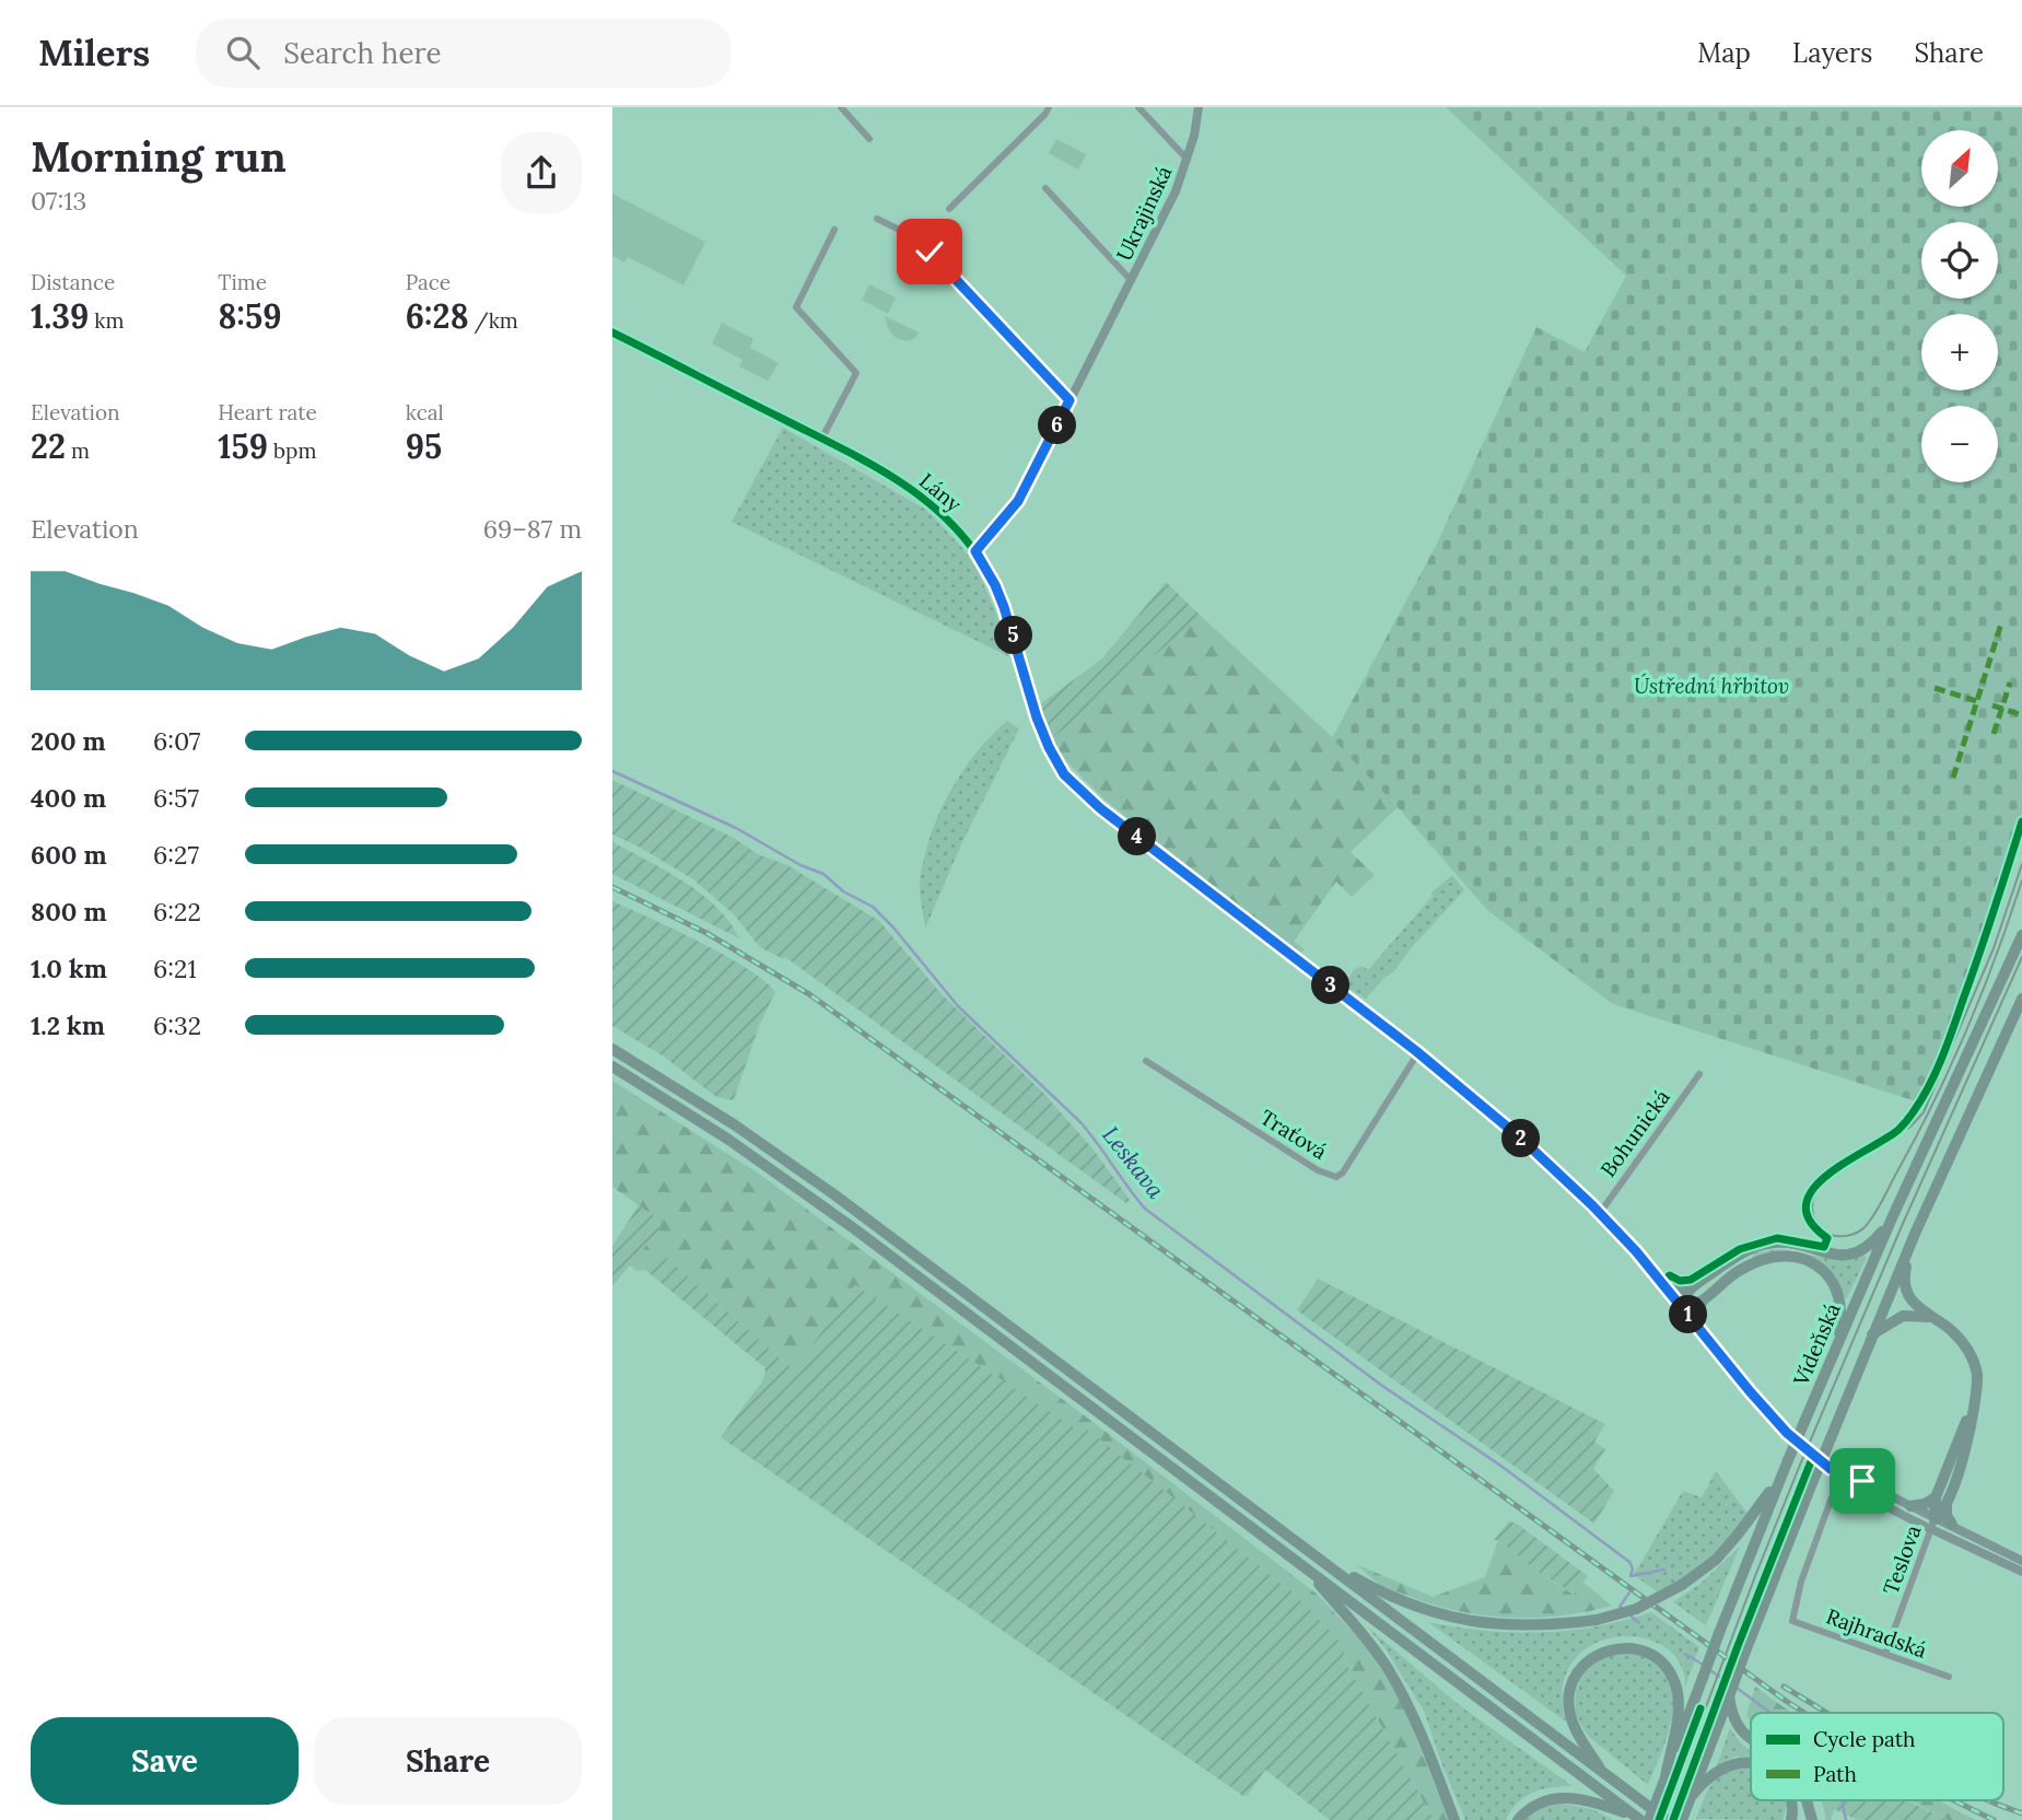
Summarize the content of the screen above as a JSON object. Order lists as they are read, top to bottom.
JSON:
{
  "streets": {
    "highway": ["Vídeňská"],
    "street": [
      "Ukrajinská",
      "Lány",
      "Bohunická",
      "Traťová",
      "Teslova",
      "Rajhradská"
    ]
  },
  "crossings": [
    ["Ukrajinská", "Lány"],
    ["Lány", "Bohunická"],
    ["Lány", "Traťová"],
    ["Bohunická", "Teslova"],
    ["Teslova", "Rajhradská"]
  ],
  "water": ["Leskava"],
  "parks": ["Ústřední hřbitov"],
  "legend": ["Cycle path", "Path"],
  "north": "top right",
  "page": {
    "header": "Milers",
    "search": "Search here",
    "nav": ["Map", "Layers", "Share"],
    "heading": ["Morning run", "07:13"],
    "map_buttons": ["+", "−"],
    "stats": [
      ["Distance", "1.39 km"],
      ["Time", "8:59"],
      ["Pace", "6:28 /km"],
      ["Elevation", "22 m"],
      ["Heart rate", "159 bpm"],
      ["kcal", "95"]
    ],
    "pins": [
      "6",
      "5",
      "4",
      "3",
      "2",
      "1"
    ],
    "chart": ["Elevation", "69–87 m"],
    "list": [
      {
        "name": "200 m",
        "note": "6:07"
      },
      {
        "name": "400 m",
        "note": "6:57"
      },
      {
        "name": "600 m",
        "note": "6:27"
      },
      {
        "name": "800 m",
        "note": "6:22"
      },
      {
        "name": "1.0 km",
        "note": "6:21"
      },
      {
        "name": "1.2 km",
        "note": "6:32"
      }
    ],
    "buttons": ["Save", "Share"]
  }
}
